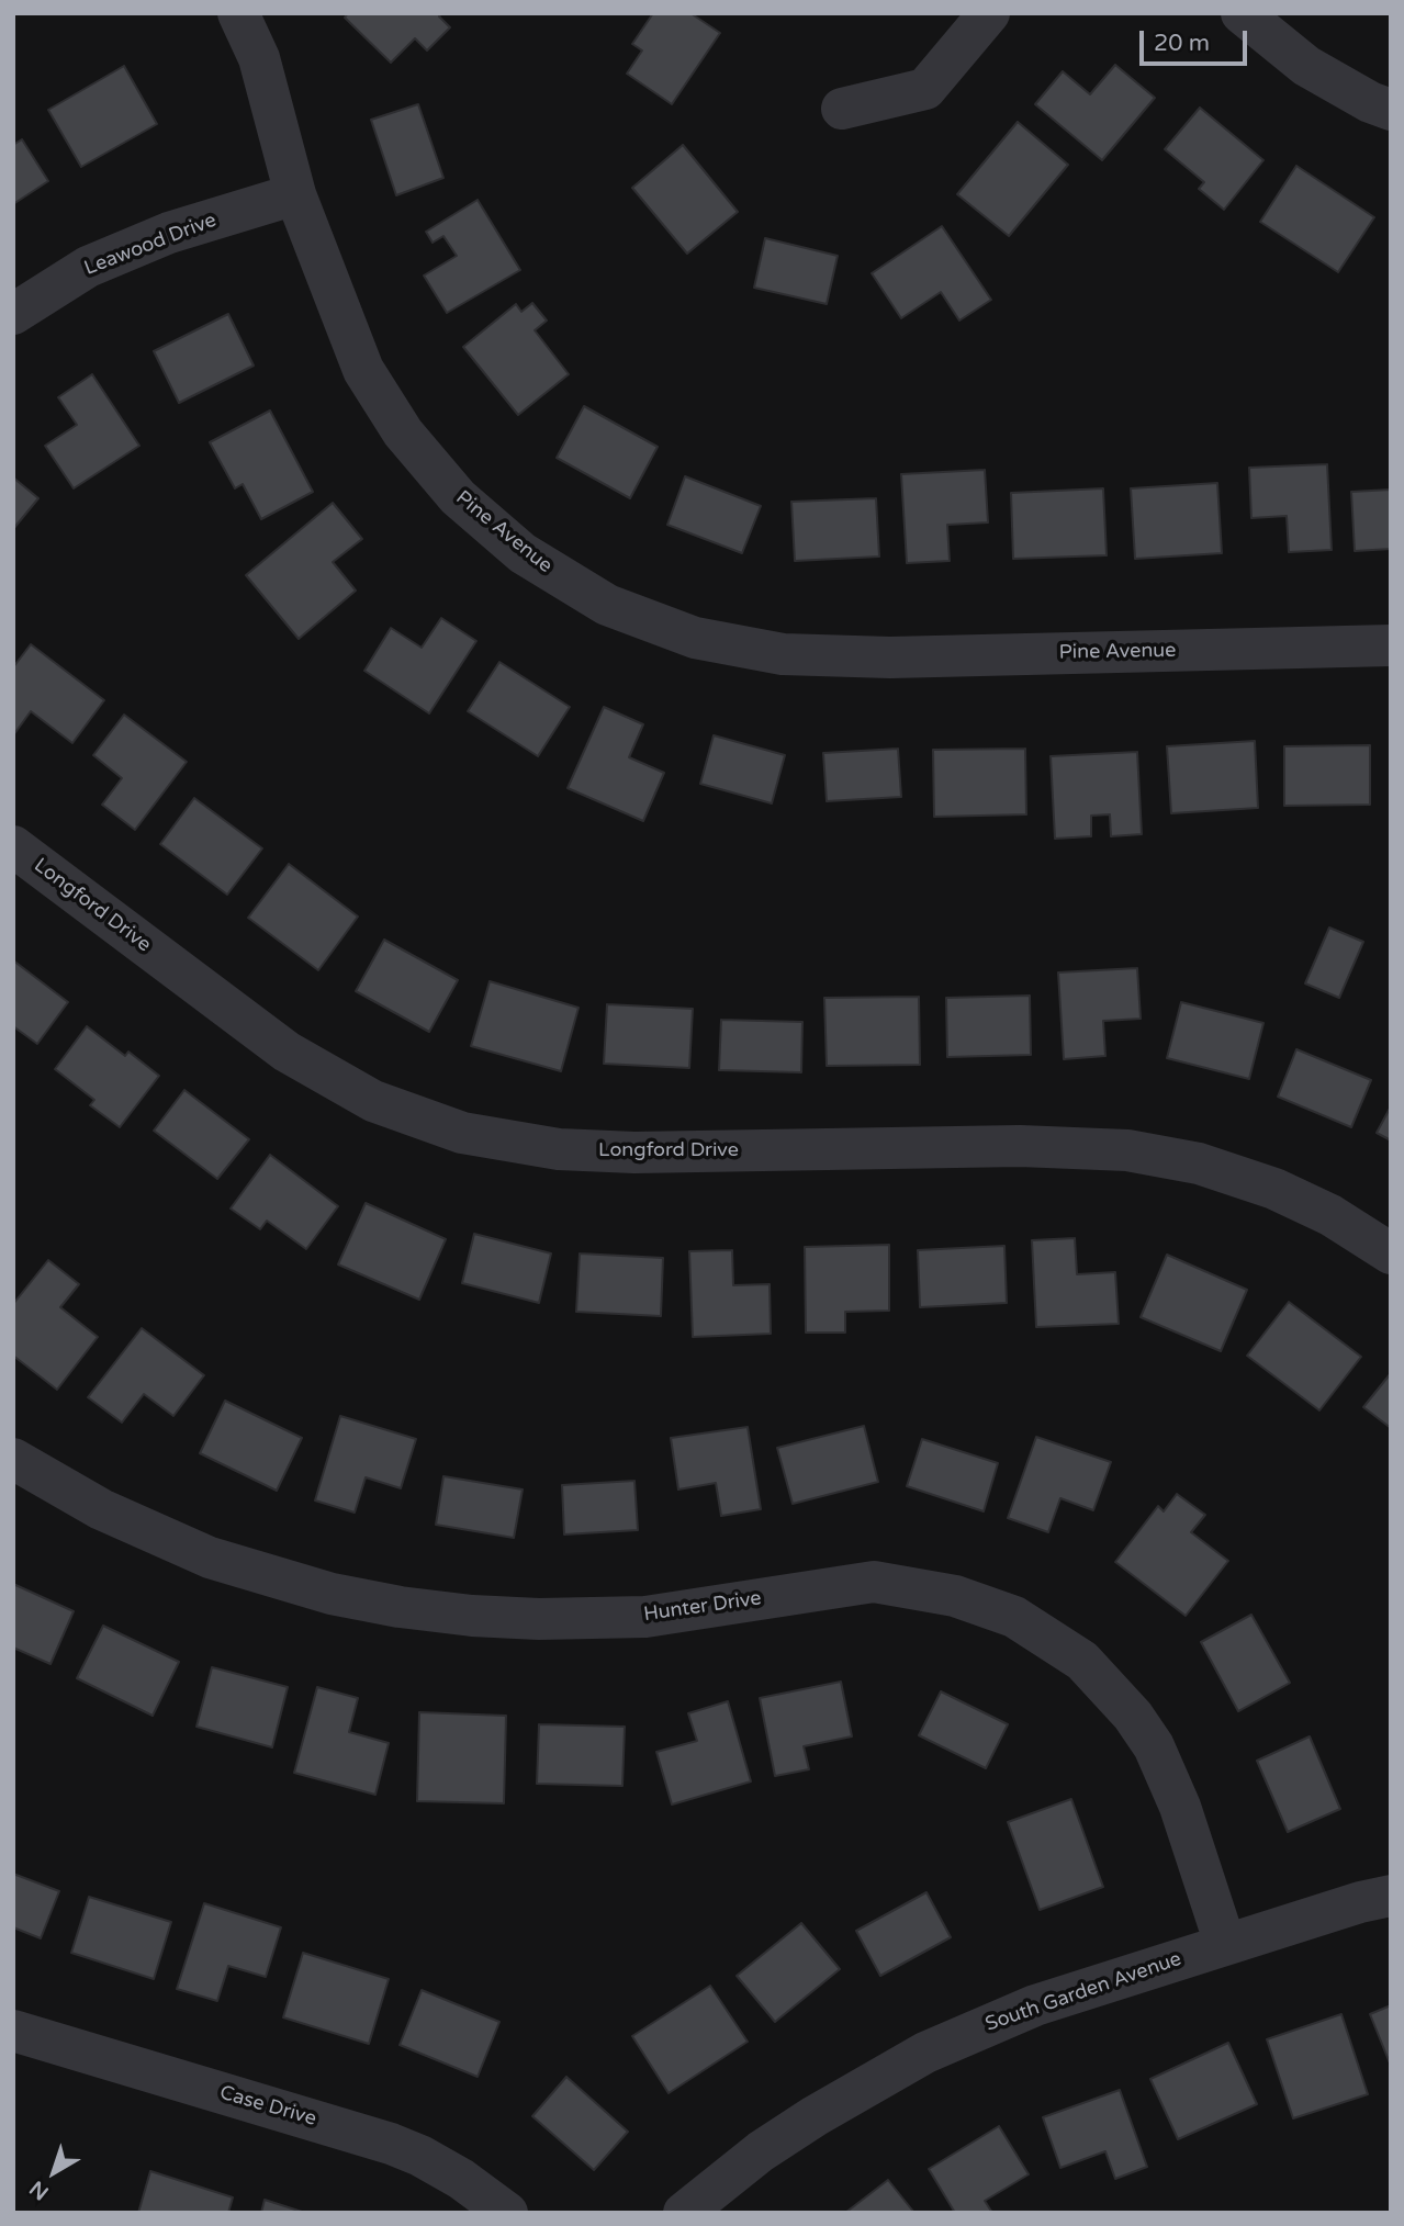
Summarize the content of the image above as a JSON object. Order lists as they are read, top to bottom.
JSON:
{
  "streets": {
    "street": [
      "Leawood Drive",
      "Pine Avenue",
      "Longford Drive",
      "Hunter Drive",
      "South Garden Avenue",
      "Case Drive"
    ]
  },
  "crossings": [
    ["Leawood Drive", "Pine Avenue"],
    ["Hunter Drive", "South Garden Avenue"]
  ],
  "scale_bar": "20 m",
  "north": "bottom left"
}
